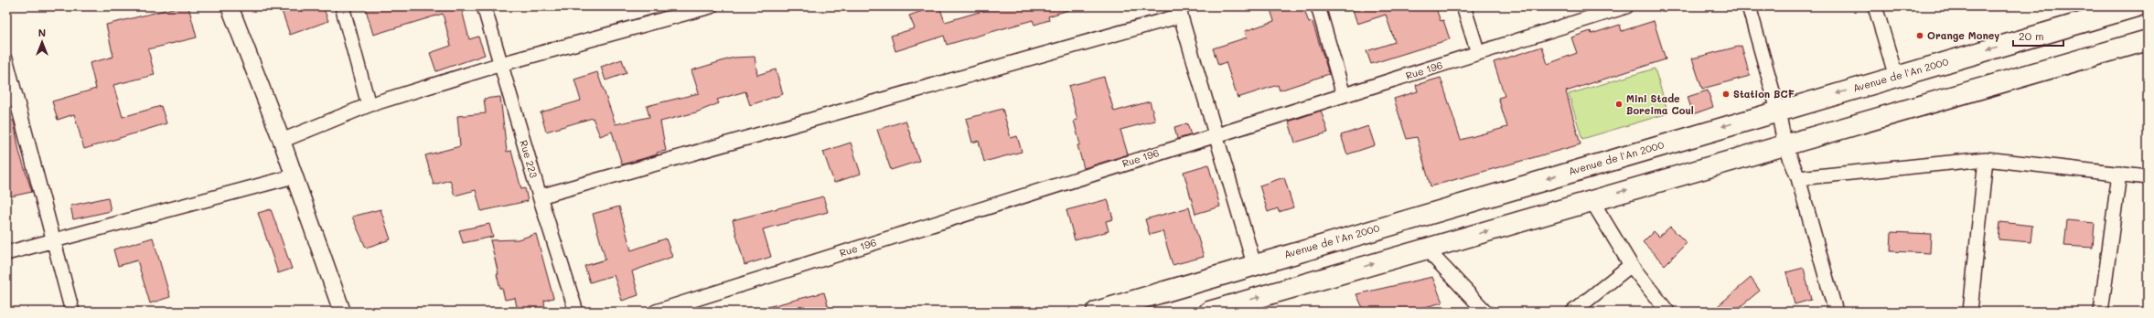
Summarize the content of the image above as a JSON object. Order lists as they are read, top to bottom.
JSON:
{
  "streets": {
    "main road": ["Avenue de l'An 2000"],
    "street": ["Rue 196", "Rue 223"]
  },
  "places": ["Orange Money", "Station BCF", "Mini Stade Boreima Coul"],
  "scale_bar": "20 m",
  "north": "top"
}
